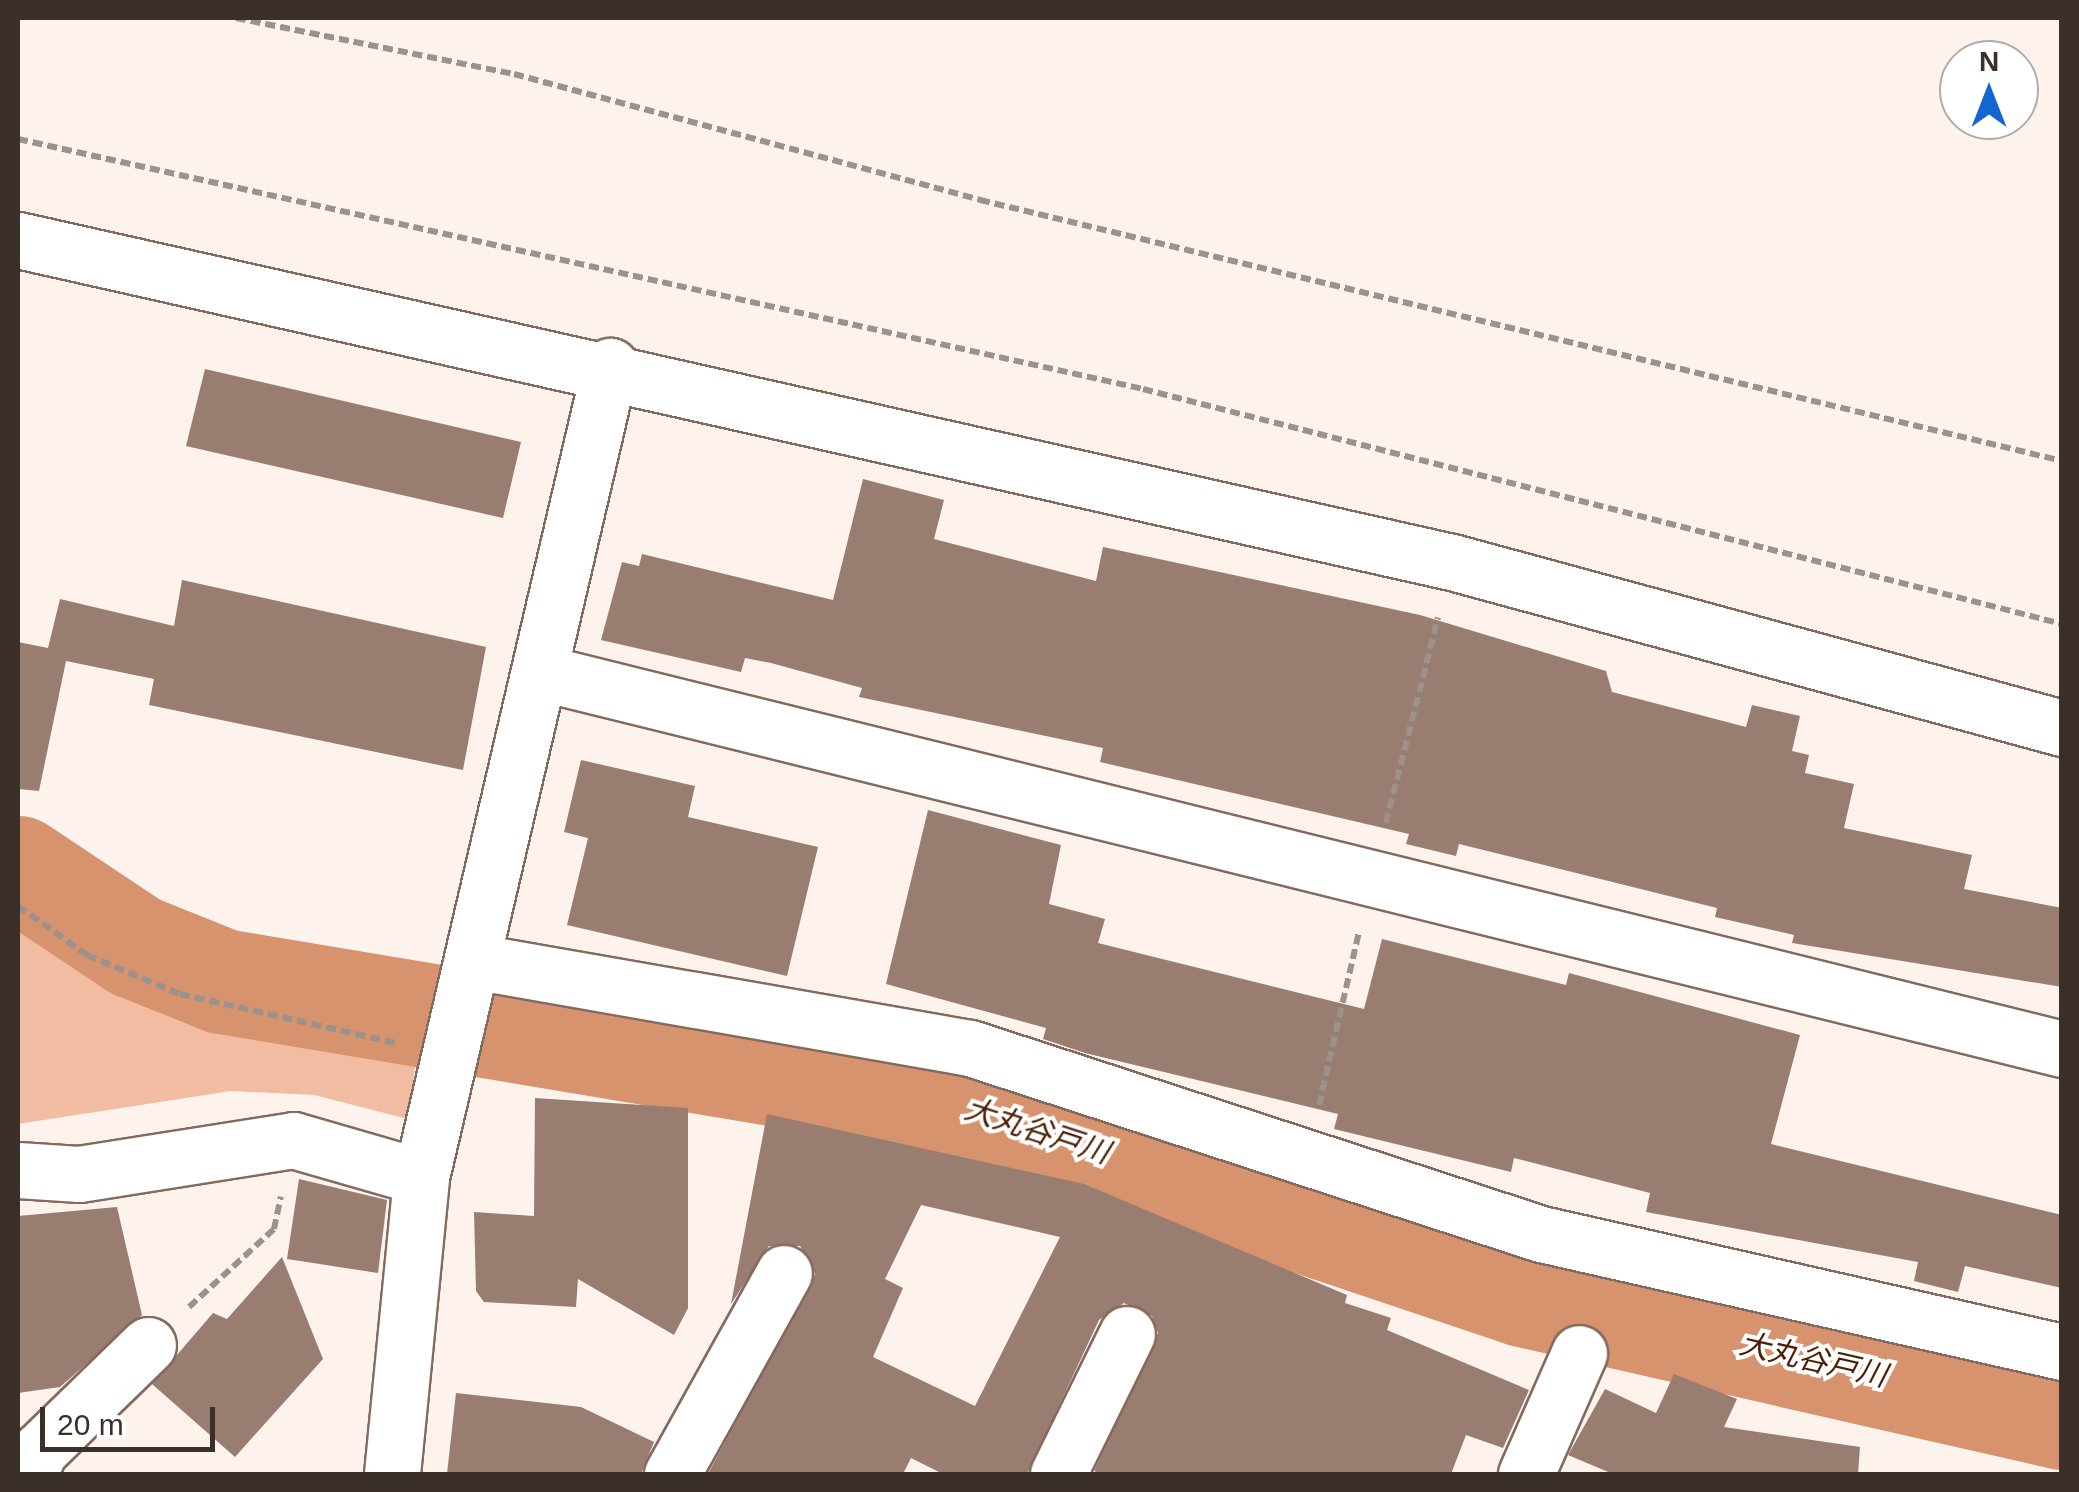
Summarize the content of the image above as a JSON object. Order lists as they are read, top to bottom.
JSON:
{
  "water": ["大丸谷戸川"],
  "scale_bar": "20 m",
  "north": "top"
}
